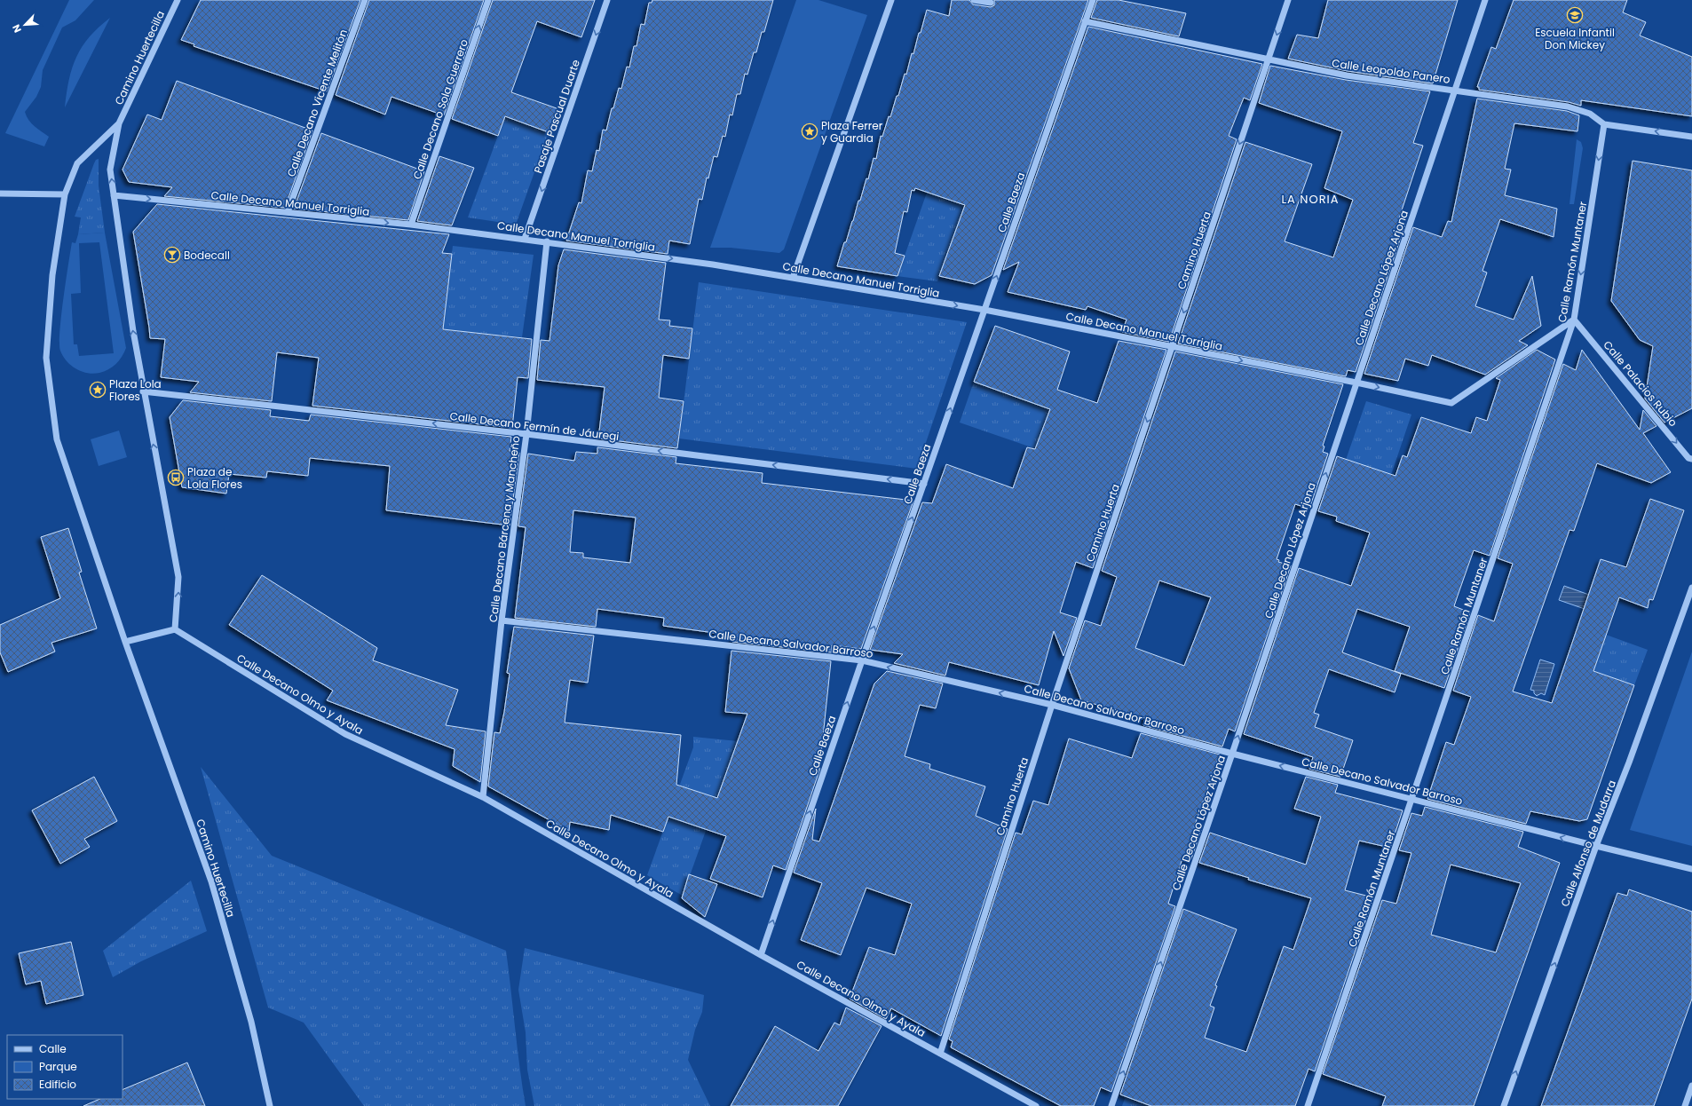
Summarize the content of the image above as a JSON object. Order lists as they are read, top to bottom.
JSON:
{
  "streets": {
    "street": [
      "Camino Huertecilla",
      "Calle Leopoldo Panero",
      "Calle Decano Vicente Melitón",
      "Calle Decano Sola Guerrero",
      "Pasaje Pascual Duarte",
      "Calle Baeza",
      "Calle Decano Manuel Torriglia",
      "Camino Huerta",
      "Calle Ramón Muntaner",
      "Calle Decano López Arjona",
      "Calle Palacios Rubio",
      "Calle Decano Fermín de Jáuregi",
      "Calle Decano Bárcena y Mancheño",
      "Calle Decano Salvador Barroso",
      "Calle Decano Olmo y Ayala",
      "Calle Alfonso de Mudarra"
    ]
  },
  "crossings": [
    ["Calle Leopoldo Panero", "Calle Baeza"],
    ["Calle Leopoldo Panero", "Camino Huerta"],
    ["Calle Leopoldo Panero", "Calle Ramón Muntaner"],
    ["Calle Leopoldo Panero", "Calle Decano López Arjona"],
    ["Calle Decano Vicente Melitón", "Calle Decano Manuel Torriglia"],
    ["Calle Decano Sola Guerrero", "Calle Decano Manuel Torriglia"],
    ["Pasaje Pascual Duarte", "Calle Decano Manuel Torriglia"],
    ["Calle Baeza", "Calle Decano Manuel Torriglia"],
    ["Calle Baeza", "Calle Decano Fermín de Jáuregi"],
    ["Calle Baeza", "Calle Decano Salvador Barroso"],
    ["Calle Baeza", "Calle Decano Olmo y Ayala"],
    ["Calle Decano Manuel Torriglia", "Camino Huerta"],
    ["Calle Decano Manuel Torriglia", "Calle Ramón Muntaner"],
    ["Calle Decano Manuel Torriglia", "Calle Decano López Arjona"],
    ["Calle Decano Manuel Torriglia", "Calle Palacios Rubio"],
    ["Calle Decano Manuel Torriglia", "Calle Decano Bárcena y Mancheño"],
    ["Camino Huerta", "Calle Decano Salvador Barroso"],
    ["Camino Huerta", "Calle Decano Olmo y Ayala"],
    ["Calle Ramón Muntaner", "Calle Palacios Rubio"],
    ["Calle Ramón Muntaner", "Calle Decano Salvador Barroso"],
    ["Calle Decano López Arjona", "Calle Decano Salvador Barroso"],
    ["Calle Decano Fermín de Jáuregi", "Calle Decano Bárcena y Mancheño"],
    ["Calle Decano Bárcena y Mancheño", "Calle Decano Salvador Barroso"],
    ["Calle Decano Bárcena y Mancheño", "Calle Decano Olmo y Ayala"],
    ["Calle Decano Salvador Barroso", "Calle Alfonso de Mudarra"]
  ],
  "one_way": [
    "Calle Decano Sola Guerrero",
    "Pasaje Pascual Duarte",
    "Calle Baeza",
    "Calle Decano Manuel Torriglia",
    "Camino Huerta",
    "Calle Decano López Arjona",
    "Calle Palacios Rubio",
    "Calle Decano Fermín de Jáuregi",
    "Calle Decano Salvador Barroso",
    "Calle Alfonso de Mudarra"
  ],
  "districts": ["LA NORIA"],
  "places": {
    "school or university": ["Escuela Infantil Don Mickey"],
    "place": ["Plaza Ferrer y Guardia", "Plaza Lola Flores"],
    "bar": ["Bodecall"],
    "bus stop": ["Plaza de Lola Flores"]
  },
  "legend": ["Calle", "Parque", "Edificio"],
  "north": "bottom left"
}
